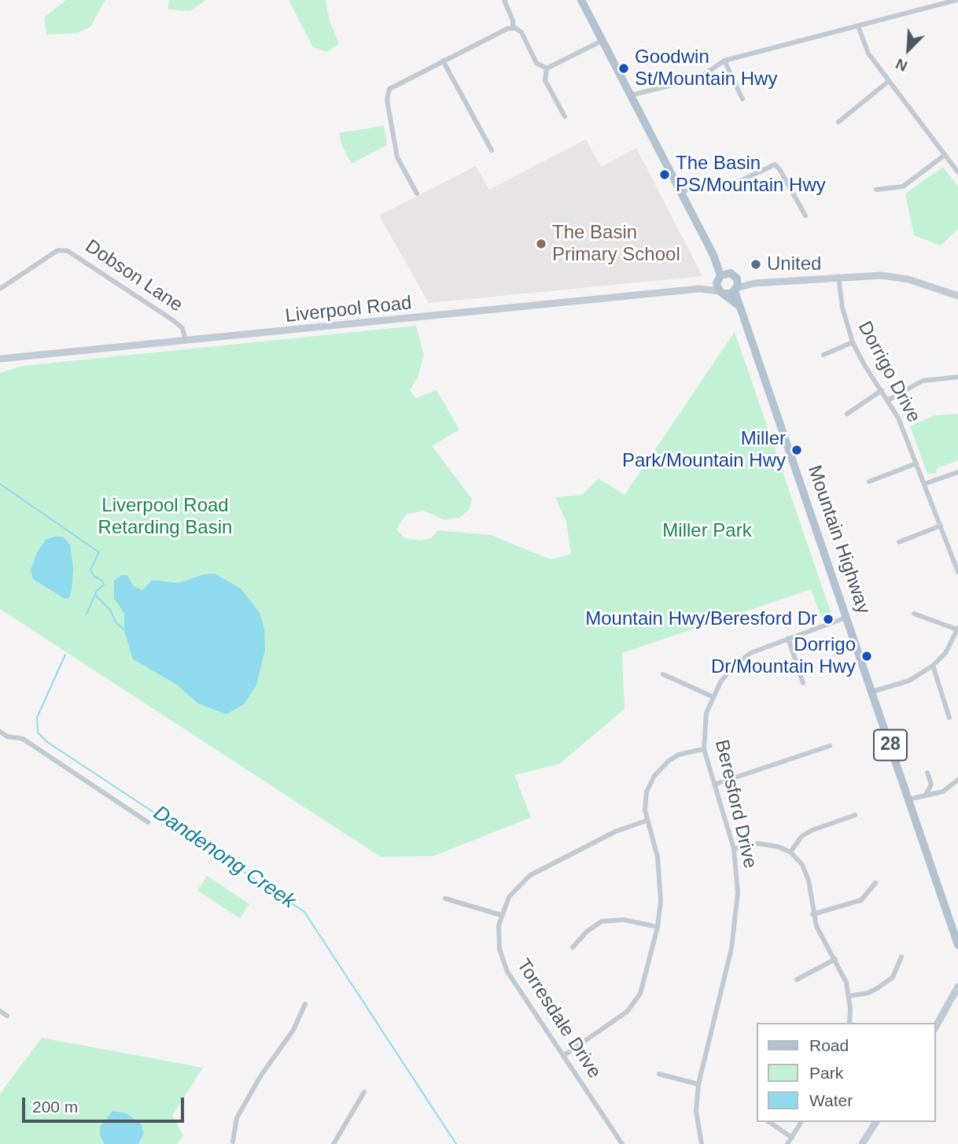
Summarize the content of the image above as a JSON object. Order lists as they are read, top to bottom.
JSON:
{
  "streets": {
    "main road": ["Liverpool Road", "Mountain Highway", "28"],
    "street": [
      "Dobson Lane",
      "Dorrigo Drive",
      "Beresford Drive",
      "Torresdale Drive"
    ]
  },
  "crossings": [
    ["Dobson Lane", "Liverpool Road"],
    ["Mountain Highway", "28"],
    ["Mountain Highway", "Beresford Drive"]
  ],
  "water": ["Dandenong Creek"],
  "parks": ["Liverpool Road Retarding Basin", "Miller Park"],
  "places": [
    "Goodwin St/Mountain Hwy",
    "The Basin PS/Mountain Hwy",
    "The Basin Primary School",
    "United",
    "Miller Park/Mountain Hwy",
    "Mountain Hwy/Beresford Dr",
    "Dorrigo Dr/Mountain Hwy"
  ],
  "legend": ["Road", "Park", "Water"],
  "scale_bar": "200 m",
  "north": "bottom left"
}
